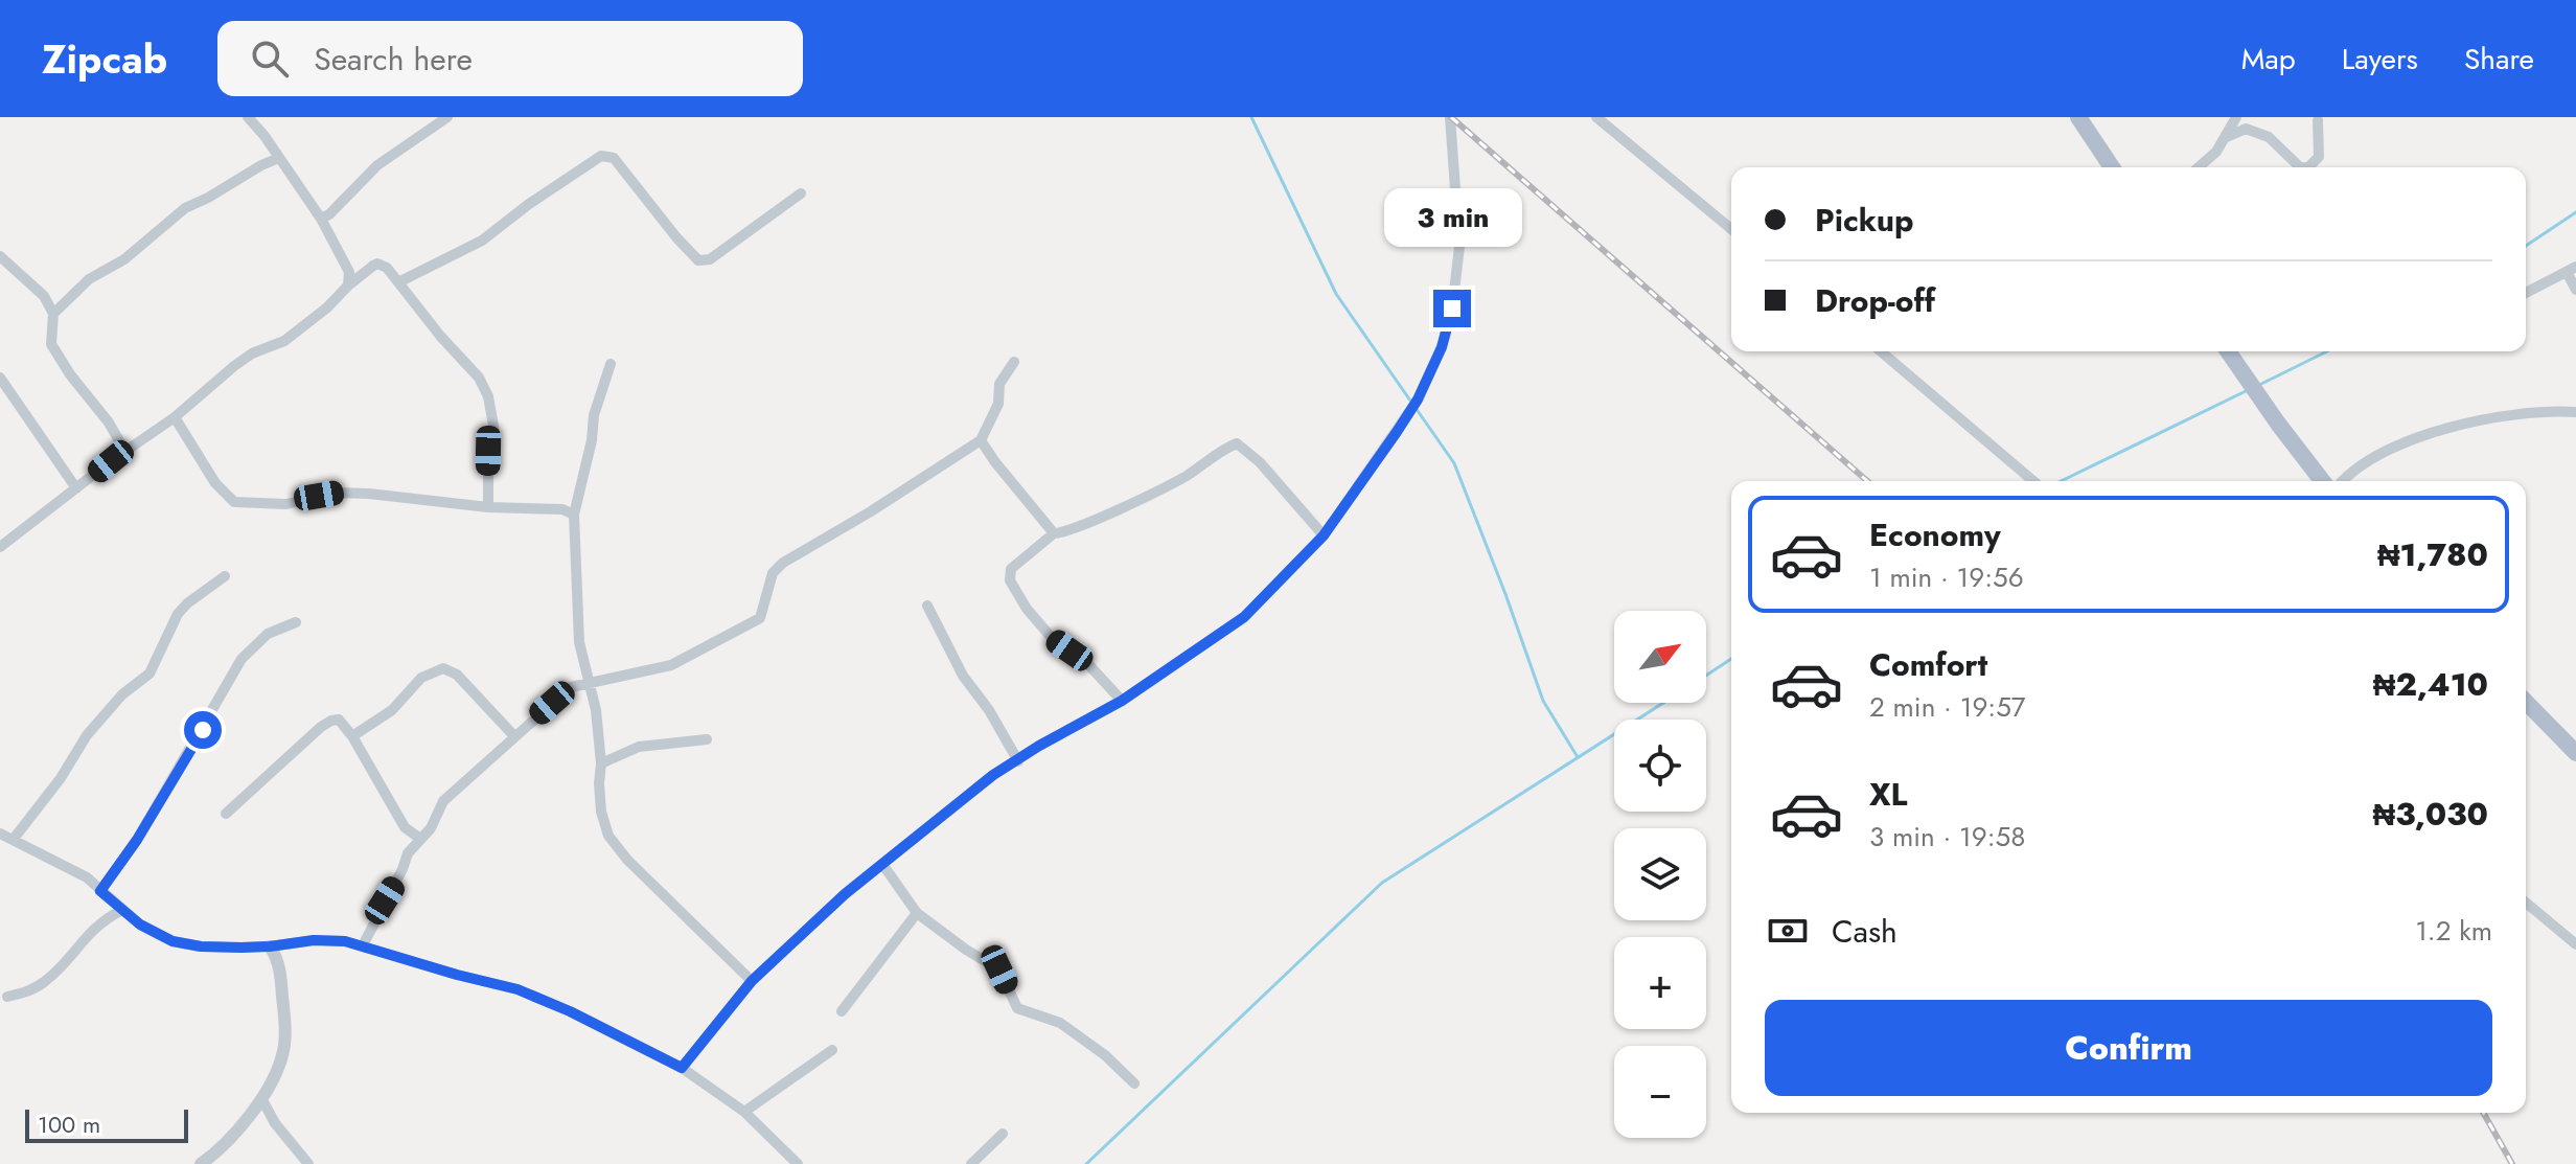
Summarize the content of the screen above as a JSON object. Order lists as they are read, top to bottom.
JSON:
{
  "scale_bar": "100 m",
  "north": "top right",
  "page": {
    "header": "Zipcab",
    "search": "Search here",
    "nav": ["Map", "Layers", "Share"],
    "banner": ["Pickup", "Drop-off"],
    "bubble": "3 min",
    "list": [
      {
        "name": "Economy",
        "note": "1 min · 19:56",
        "value": "₦1,780"
      },
      {
        "name": "Comfort",
        "note": "2 min · 19:57",
        "value": "₦2,410"
      },
      {
        "name": "XL",
        "note": "3 min · 19:58",
        "value": "₦3,030"
      }
    ],
    "map_buttons": ["+", "−"],
    "pay": ["Cash", "1.2 km"],
    "buttons": "Confirm",
    "scale": "100 m"
  }
}
